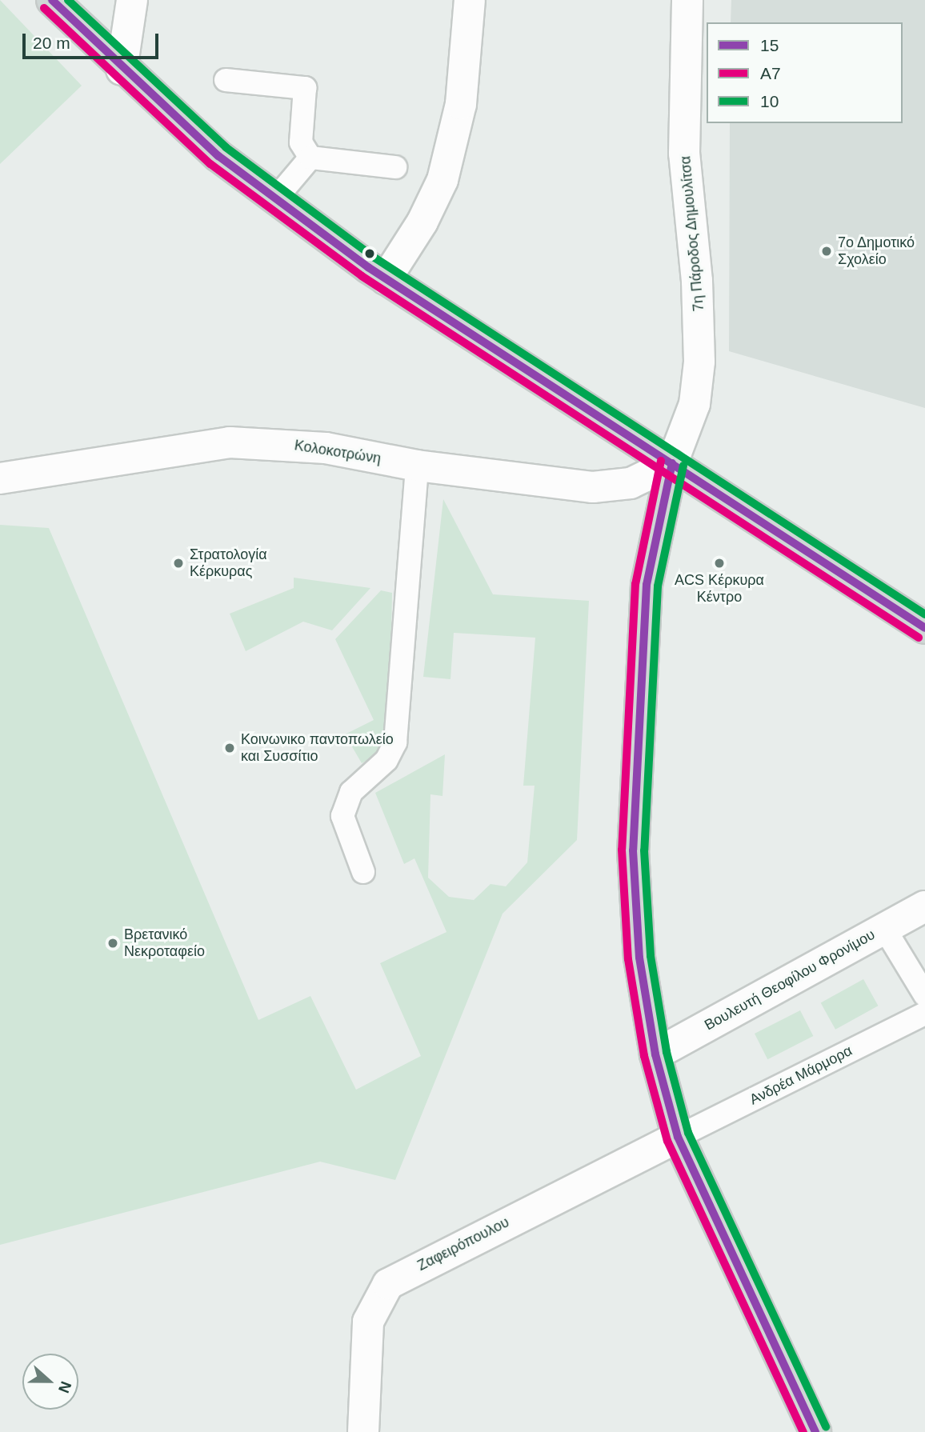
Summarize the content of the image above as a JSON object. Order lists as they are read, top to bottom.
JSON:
{
  "streets": {
    "street": [
      "7η Πάροδος Δημουλίτσα",
      "Κολοκοτρώνη",
      "Βουλευτή Θεοφίλου Φρονίμου",
      "Ζαφειρόπουλου"
    ],
    "lane": ["Ανδρέα Μάρμορα"]
  },
  "crossings": [
    ["7η Πάροδος Δημουλίτσα", "Κολοκοτρώνη"],
    ["Ανδρέα Μάρμορα", "Ζαφειρόπουλου"]
  ],
  "places": [
    "7ο Δημοτικό Σχολείο",
    "Στρατολογία Κέρκυρας",
    "ACS Κέρκυρα Κέντρο",
    "Κοινωνικο παντοπωλείο και Συσσίτιο",
    "Βρετανικό Νεκροταφείο"
  ],
  "lines": ["transit line 15", "transit line 10", "transit line A7"],
  "legend": ["15", "A7", "10"],
  "scale_bar": "20 m",
  "north": "right"
}
